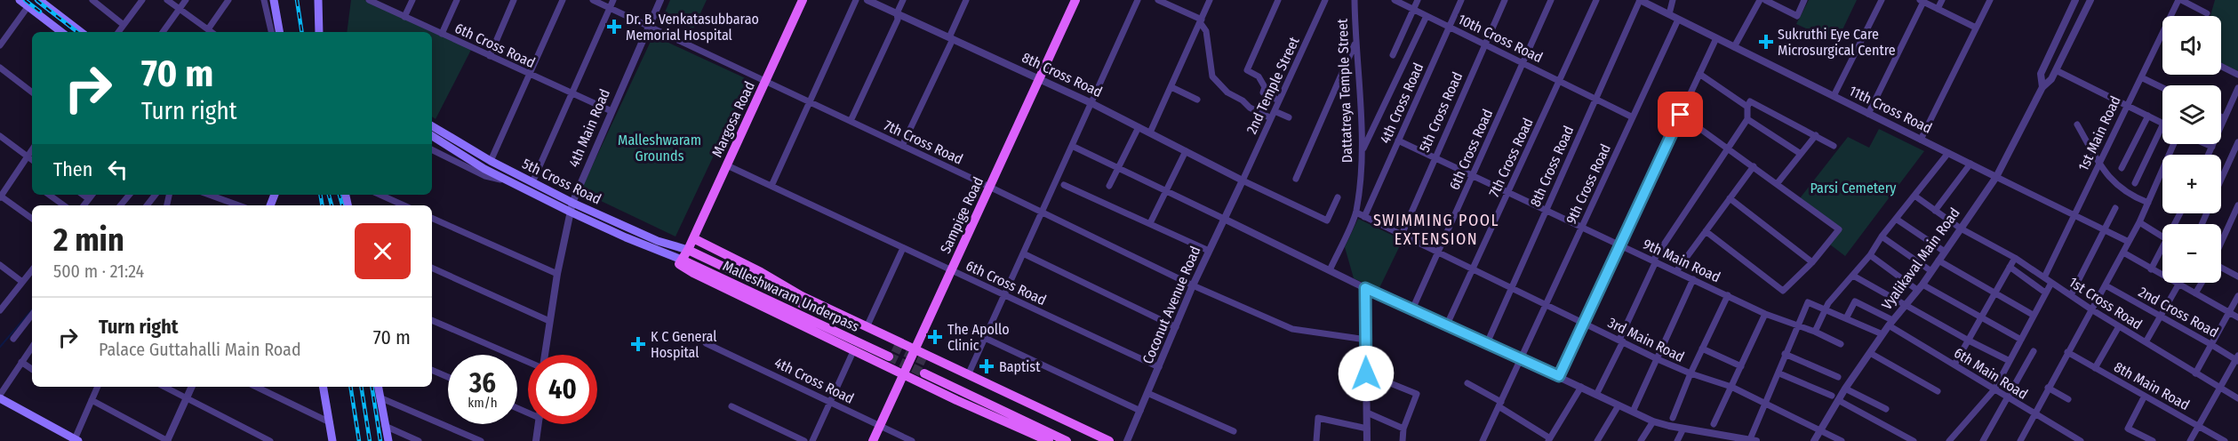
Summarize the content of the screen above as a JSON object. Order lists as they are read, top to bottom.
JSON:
{
  "streets": {
    "main road": [
      "5th Cross Road",
      "Margosa Road",
      "Sampige Road",
      "Malleshwaram Underpass"
    ],
    "street": [
      "10th Cross Road",
      "6th Cross Road",
      "8th Cross Road",
      "2nd Temple Street",
      "Dattatreya Temple Street",
      "4th Cross Road",
      "11th Cross Road",
      "4th Main Road",
      "1st Main Road",
      "7th Cross Road",
      "9th Cross Road",
      "Vyalikaval Main Road",
      "9th Main Road",
      "1st Cross Road",
      "Coconut Avenue Road",
      "2nd Cross Road",
      "3rd Main Road",
      "6th Main Road",
      "8th Main Road"
    ]
  },
  "crossings": [
    ["10th Cross Road", "6th Cross Road"],
    ["10th Cross Road", "8th Cross Road"],
    ["10th Cross Road", "4th Cross Road"],
    ["10th Cross Road", "5th Cross Road"],
    ["10th Cross Road", "7th Cross Road"],
    ["10th Cross Road", "9th Cross Road"],
    ["6th Cross Road", "Margosa Road"],
    ["6th Cross Road", "4th Main Road"],
    ["6th Cross Road", "Sampige Road"],
    ["6th Cross Road", "9th Main Road"],
    ["6th Cross Road", "Coconut Avenue Road"],
    ["6th Cross Road", "3rd Main Road"],
    ["8th Cross Road", "2nd Temple Street"],
    ["8th Cross Road", "11th Cross Road"],
    ["8th Cross Road", "Sampige Road"],
    ["8th Cross Road", "9th Main Road"],
    ["8th Cross Road", "Coconut Avenue Road"],
    ["8th Cross Road", "3rd Main Road"],
    ["2nd Temple Street", "Coconut Avenue Road"],
    ["Dattatreya Temple Street", "3rd Main Road"],
    ["4th Cross Road", "Sampige Road"],
    ["4th Cross Road", "9th Main Road"],
    ["4th Cross Road", "3rd Main Road"],
    ["11th Cross Road", "1st Main Road"],
    ["11th Cross Road", "9th Cross Road"],
    ["11th Cross Road", "Vyalikaval Main Road"],
    ["5th Cross Road", "Margosa Road"],
    ["5th Cross Road", "4th Main Road"],
    ["5th Cross Road", "9th Main Road"],
    ["5th Cross Road", "Malleshwaram Underpass"],
    ["5th Cross Road", "3rd Main Road"],
    ["Margosa Road", "7th Cross Road"],
    ["Margosa Road", "Malleshwaram Underpass"],
    ["4th Main Road", "7th Cross Road"],
    ["1st Main Road", "1st Cross Road"],
    ["7th Cross Road", "Sampige Road"],
    ["7th Cross Road", "9th Main Road"],
    ["7th Cross Road", "Coconut Avenue Road"],
    ["7th Cross Road", "3rd Main Road"],
    ["9th Cross Road", "9th Main Road"],
    ["9th Cross Road", "3rd Main Road"],
    ["Vyalikaval Main Road", "1st Cross Road"],
    ["Vyalikaval Main Road", "3rd Main Road"],
    ["Vyalikaval Main Road", "6th Main Road"]
  ],
  "districts": ["SWIMMING POOL EXTENSION"],
  "parks": ["Malleshwaram Grounds", "Parsi Cemetery"],
  "places": {
    "health": [
      "Dr. B. Venkatasubbarao Memorial Hospital",
      "Sukruthi Eye Care Microsurgical Centre",
      "The Apollo Clinic",
      "K C General Hospital",
      "Baptist"
    ]
  },
  "page": {
    "map_buttons": ["+", "−"],
    "turn": ["70 m", "Turn right"],
    "then": "Then",
    "heading": ["2 min", "500 m · 21:24"],
    "list": [
      {
        "name": "Turn right",
        "note": "Palace Guttahalli Main Road",
        "value": "70 m"
      }
    ],
    "speed": "36 km/h",
    "limit": "40"
  }
}
